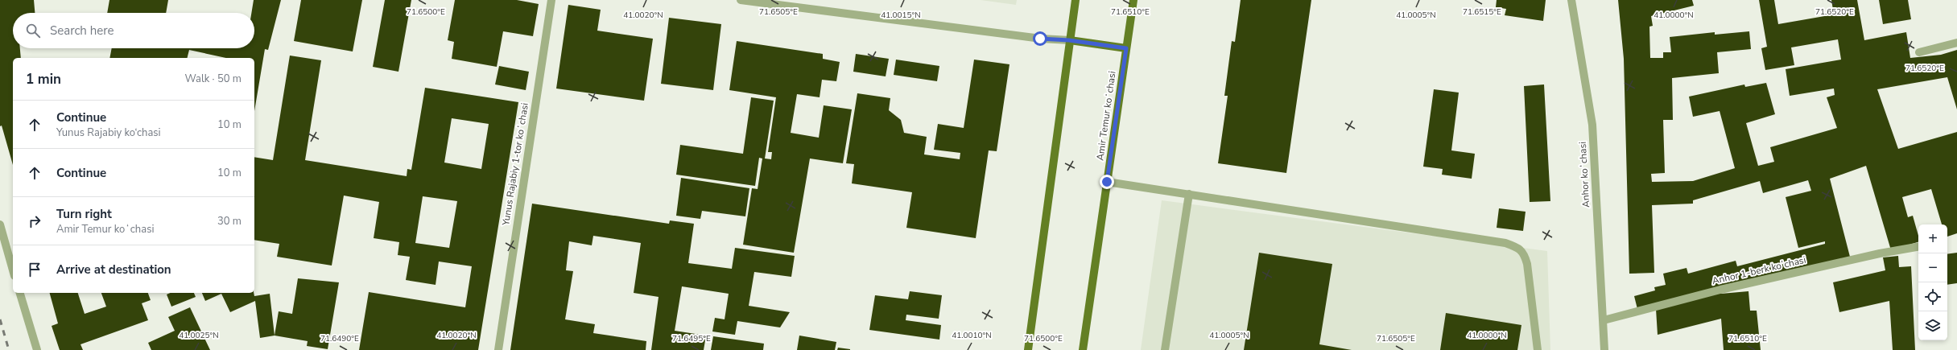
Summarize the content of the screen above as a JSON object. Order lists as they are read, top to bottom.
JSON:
{
  "streets": {
    "main road": ["Amir Temur koʻchasi"],
    "street": ["Yunus Rajabiy 1-tor koʻchasi", "Anhor koʻchasi", "Anhor 1-berk koʼchasi"]
  },
  "crossings": [
    ["Anhor koʻchasi", "Anhor 1-berk koʼchasi"]
  ],
  "page": {
    "search": "Search here",
    "heading": ["1 min", "Walk · 50 m"],
    "list": [
      ["Continue", "Yunus Rajabiy ko‘chasi", "10 m"],
      ["Continue", "10 m"],
      ["Turn right", "Amir Temur koʻchasi", "30 m"],
      "Arrive at destination"
    ],
    "map_buttons": ["+", "−"]
  },
  "coordinates": [
    "71.6520°E",
    "71.6500°E",
    "71.6505°E",
    "71.6510°E",
    "71.6515°E",
    "41.0020°N",
    "41.0015°N",
    "41.0005°N",
    "41.0000°N",
    "41.0025°N",
    "41.0010°N",
    "71.6490°E",
    "71.6495°E"
  ]
}
